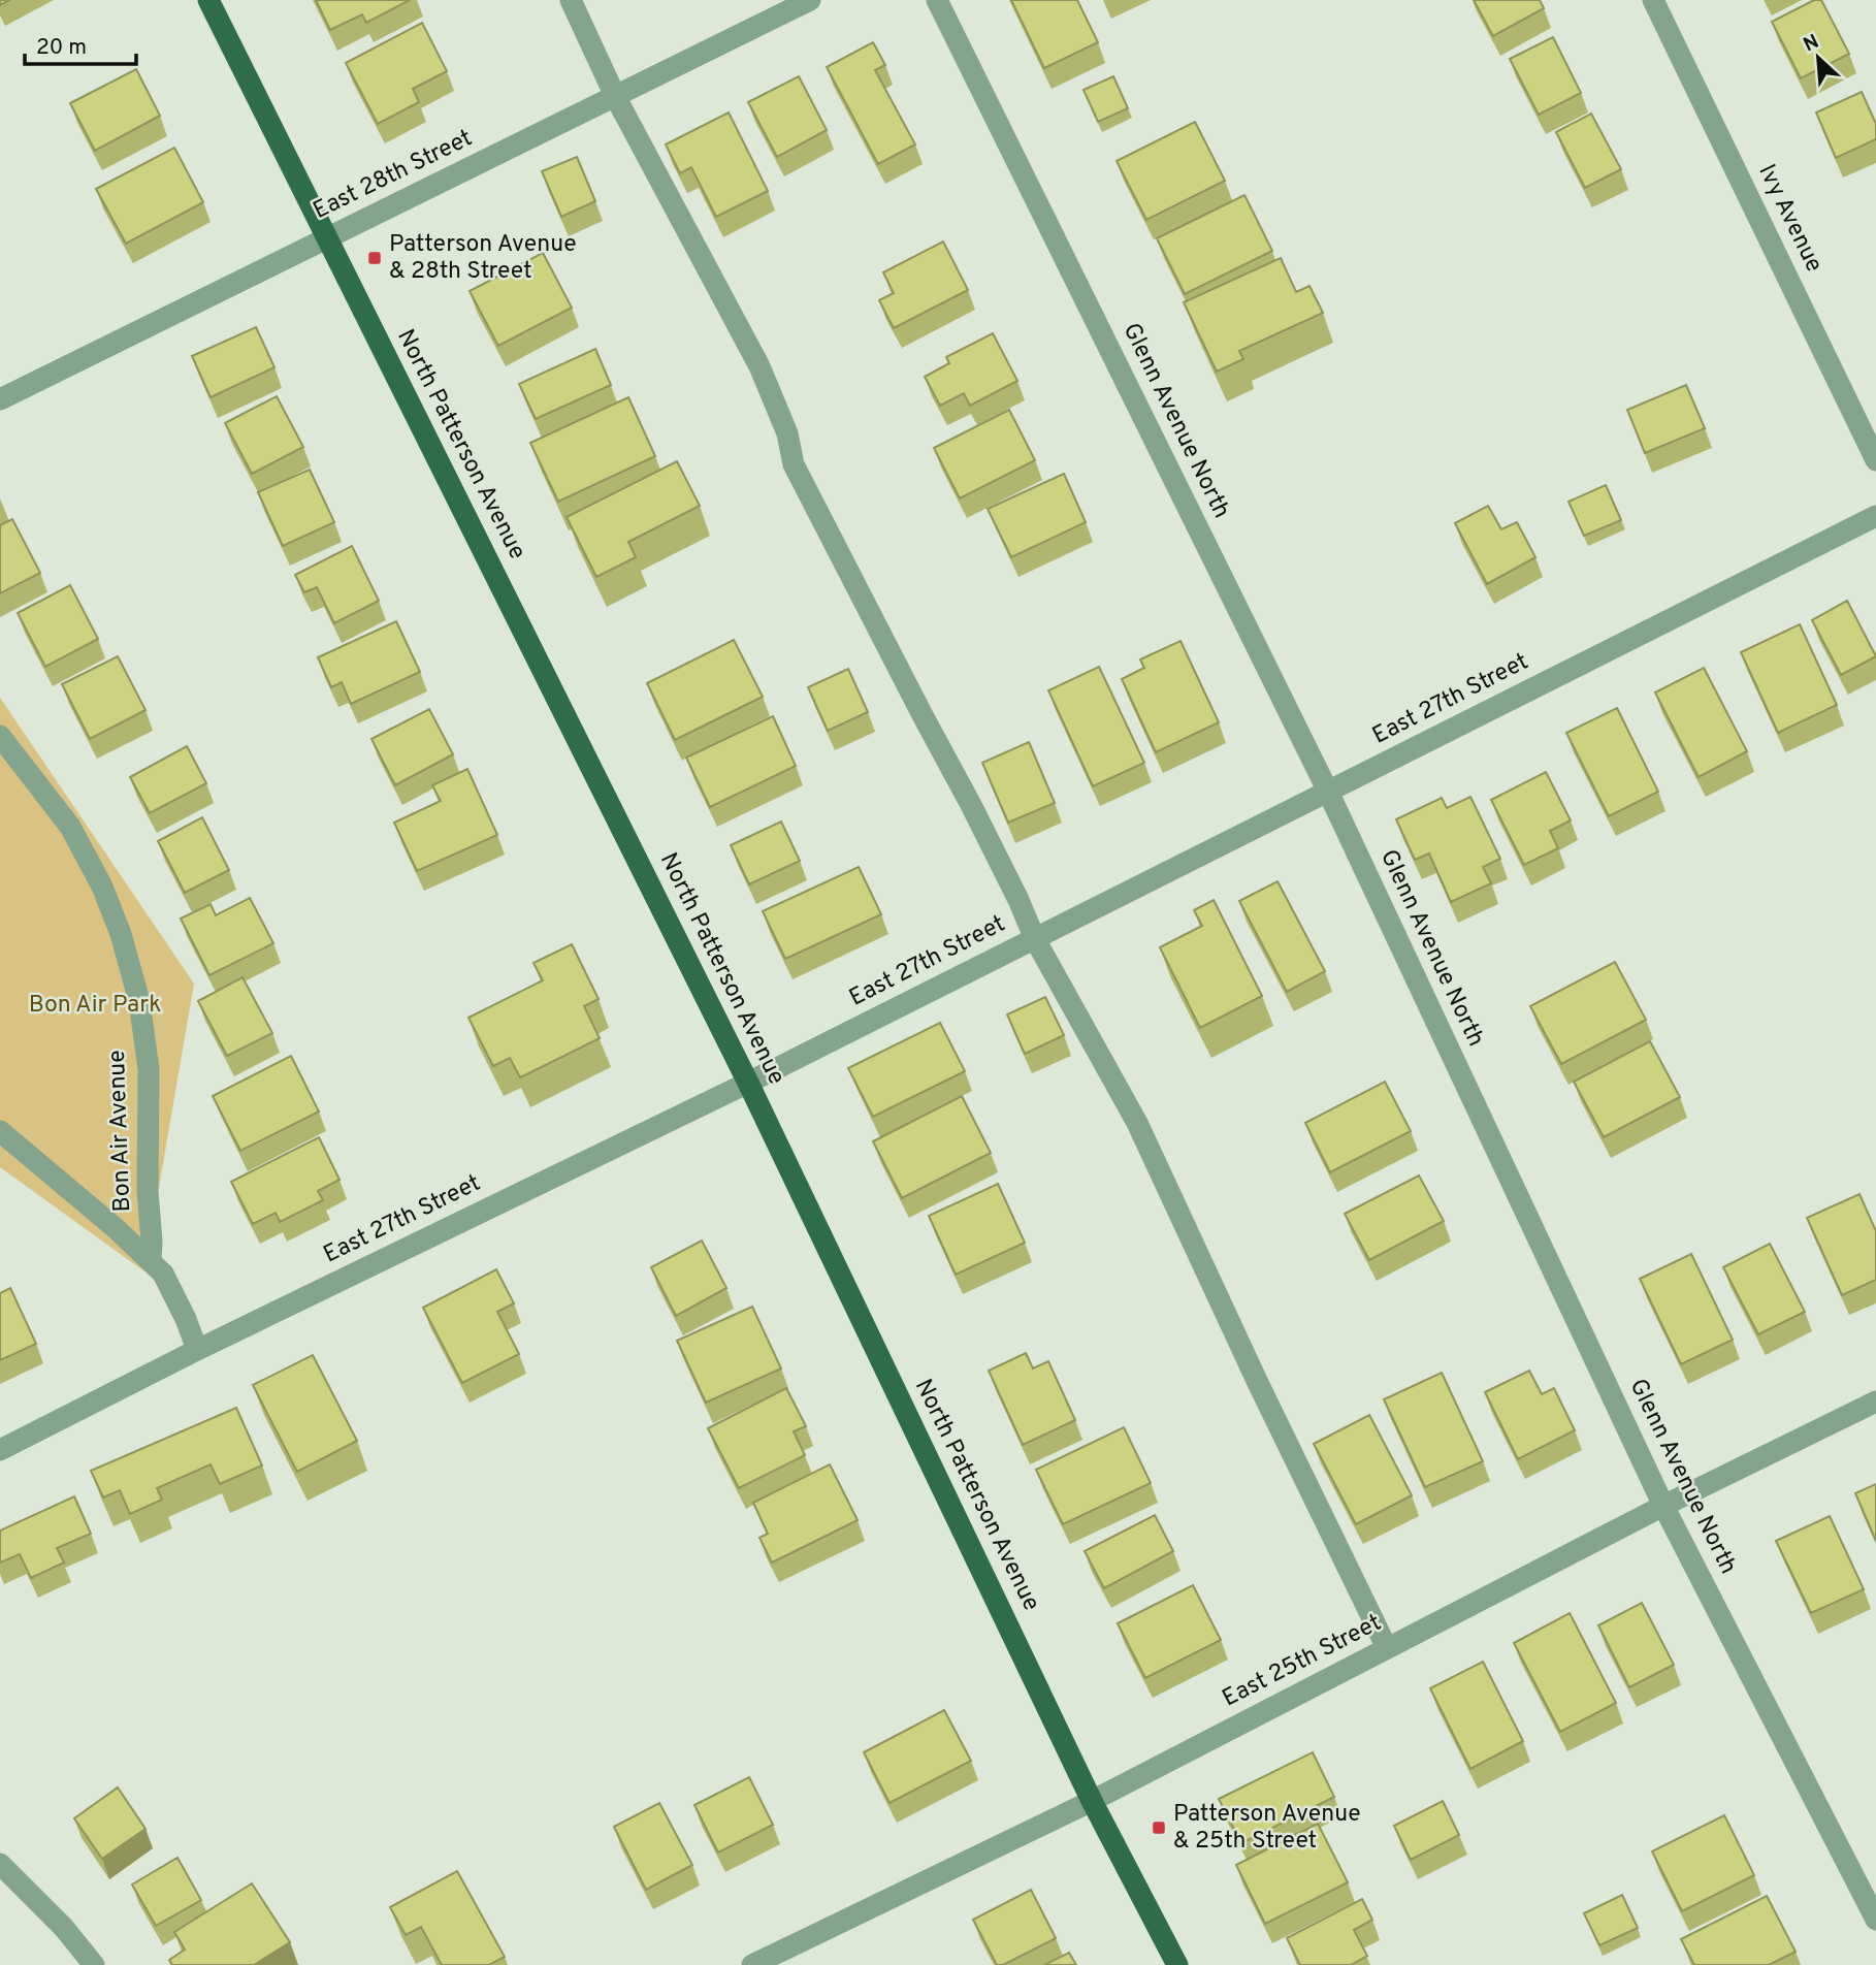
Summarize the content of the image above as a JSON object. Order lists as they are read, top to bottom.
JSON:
{
  "streets": {
    "main road": ["North Patterson Avenue"],
    "street": [
      "East 28th Street",
      "Ivy Avenue",
      "Glenn Avenue North",
      "East 27th Street",
      "Bon Air Avenue",
      "East 25th Street"
    ]
  },
  "crossings": [
    ["East 28th Street", "North Patterson Avenue"],
    ["Glenn Avenue North", "East 27th Street"],
    ["Glenn Avenue North", "East 25th Street"],
    ["North Patterson Avenue", "East 27th Street"],
    ["North Patterson Avenue", "East 25th Street"],
    ["East 27th Street", "Bon Air Avenue"]
  ],
  "parks": ["Bon Air Park"],
  "places": {
    "transit": ["Patterson Avenue & 28th Street", "Patterson Avenue & 25th Street"]
  },
  "scale_bar": "20 m",
  "north": "top left"
}
